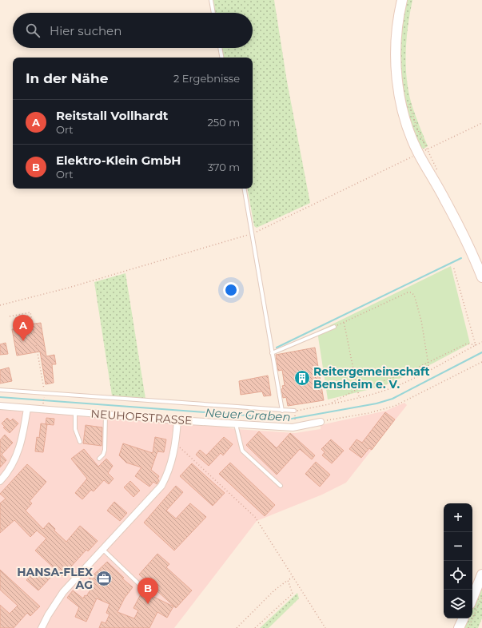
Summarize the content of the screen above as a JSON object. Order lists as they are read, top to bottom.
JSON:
{
  "streets": {
    "street": ["NEUHOFSTRASSE"]
  },
  "water": ["Neuer Graben"],
  "places": {
    "building": ["Reitergemeinschaft Bensheim e. V."],
    "office": ["HANSA-FLEX AG"]
  },
  "page": {
    "search": "Hier suchen",
    "heading": ["In der Nähe", "2 Ergebnisse"],
    "list": [
      {
        "mark": "A",
        "name": "Reitstall Vollhardt",
        "note": "Ort",
        "value": "250 m"
      },
      {
        "mark": "B",
        "name": "Elektro-Klein GmbH",
        "note": "Ort",
        "value": "370 m"
      }
    ],
    "pins": ["A", "B"],
    "map_buttons": ["+", "−"]
  }
}
